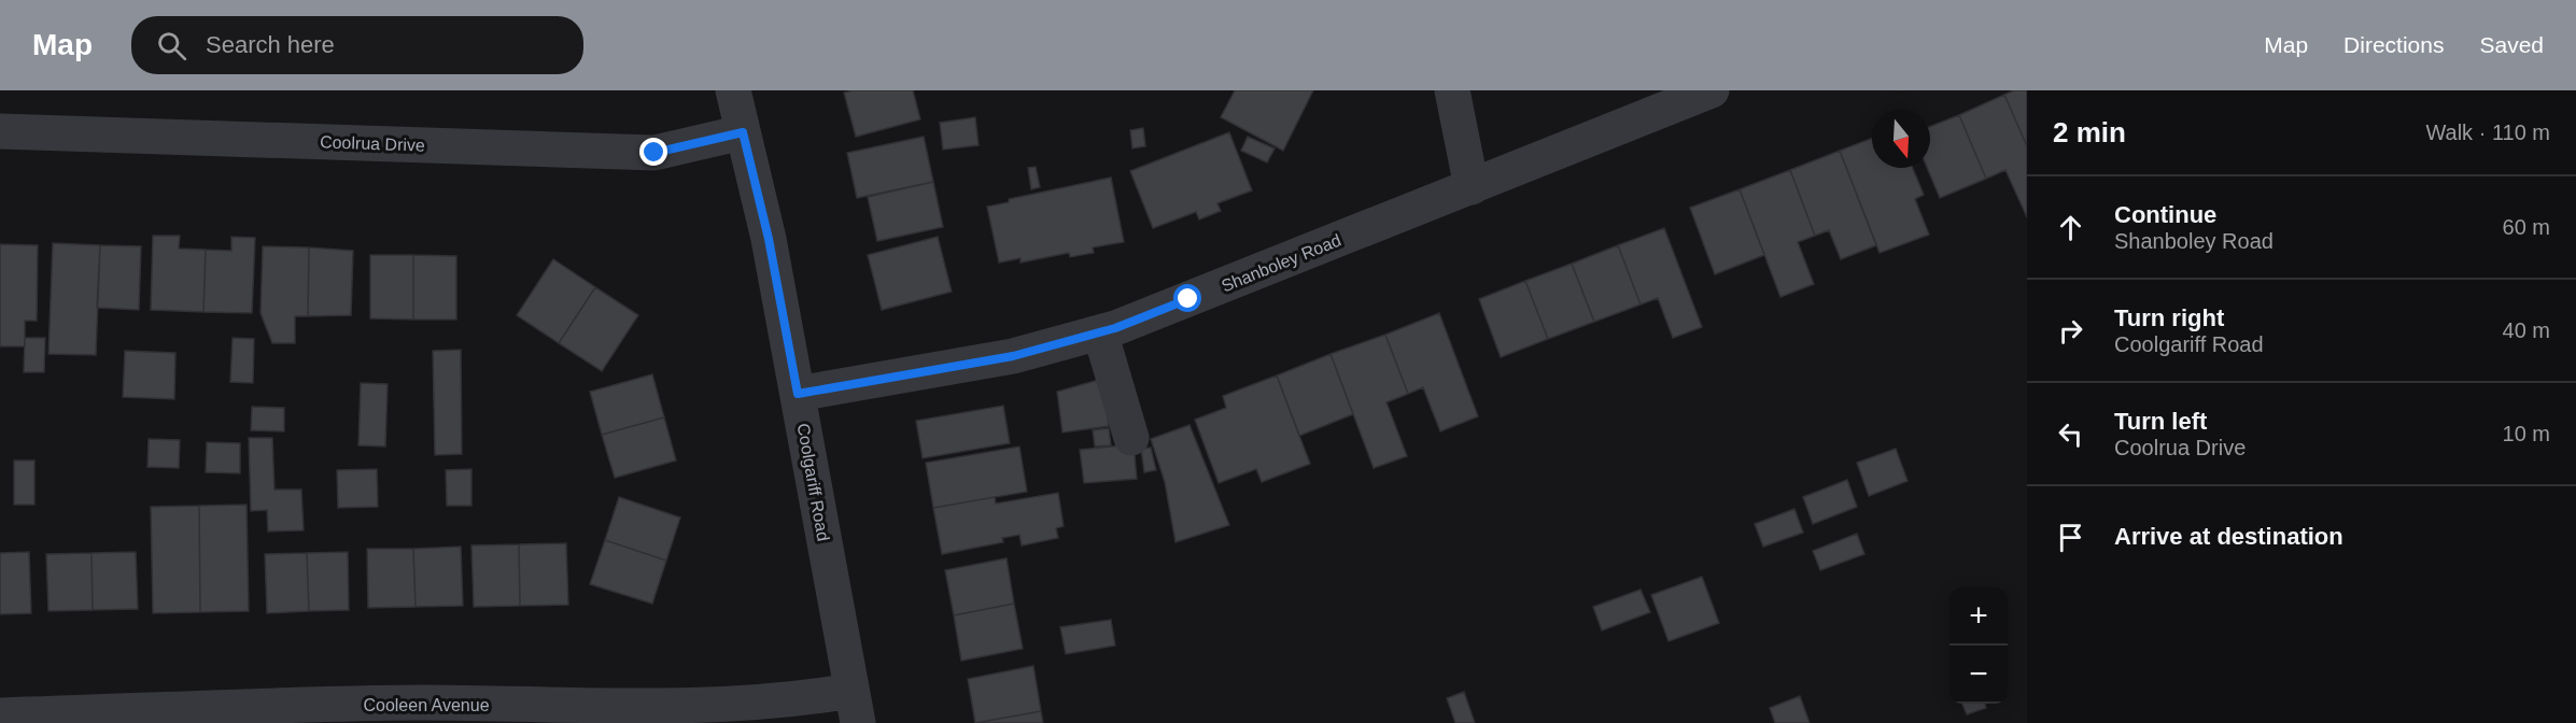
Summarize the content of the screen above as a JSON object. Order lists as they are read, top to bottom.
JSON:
{
  "streets": {
    "street": [
      "Coolrua Drive",
      "Shanboley Road",
      "Coolgariff Road",
      "Cooleen Avenue"
    ]
  },
  "crossings": [
    ["Coolrua Drive", "Coolgariff Road"],
    ["Shanboley Road", "Coolgariff Road"],
    ["Coolgariff Road", "Cooleen Avenue"]
  ],
  "north": "bottom",
  "page": {
    "header": "Map",
    "search": "Search here",
    "nav": ["Map", "Directions", "Saved"],
    "heading": ["2 min", "Walk · 110 m"],
    "list": [
      ["Continue", "Shanboley Road", "60 m"],
      ["Turn right", "Coolgariff Road", "40 m"],
      ["Turn left", "Coolrua Drive", "10 m"],
      "Arrive at destination"
    ],
    "map_buttons": ["+", "−"]
  }
}
